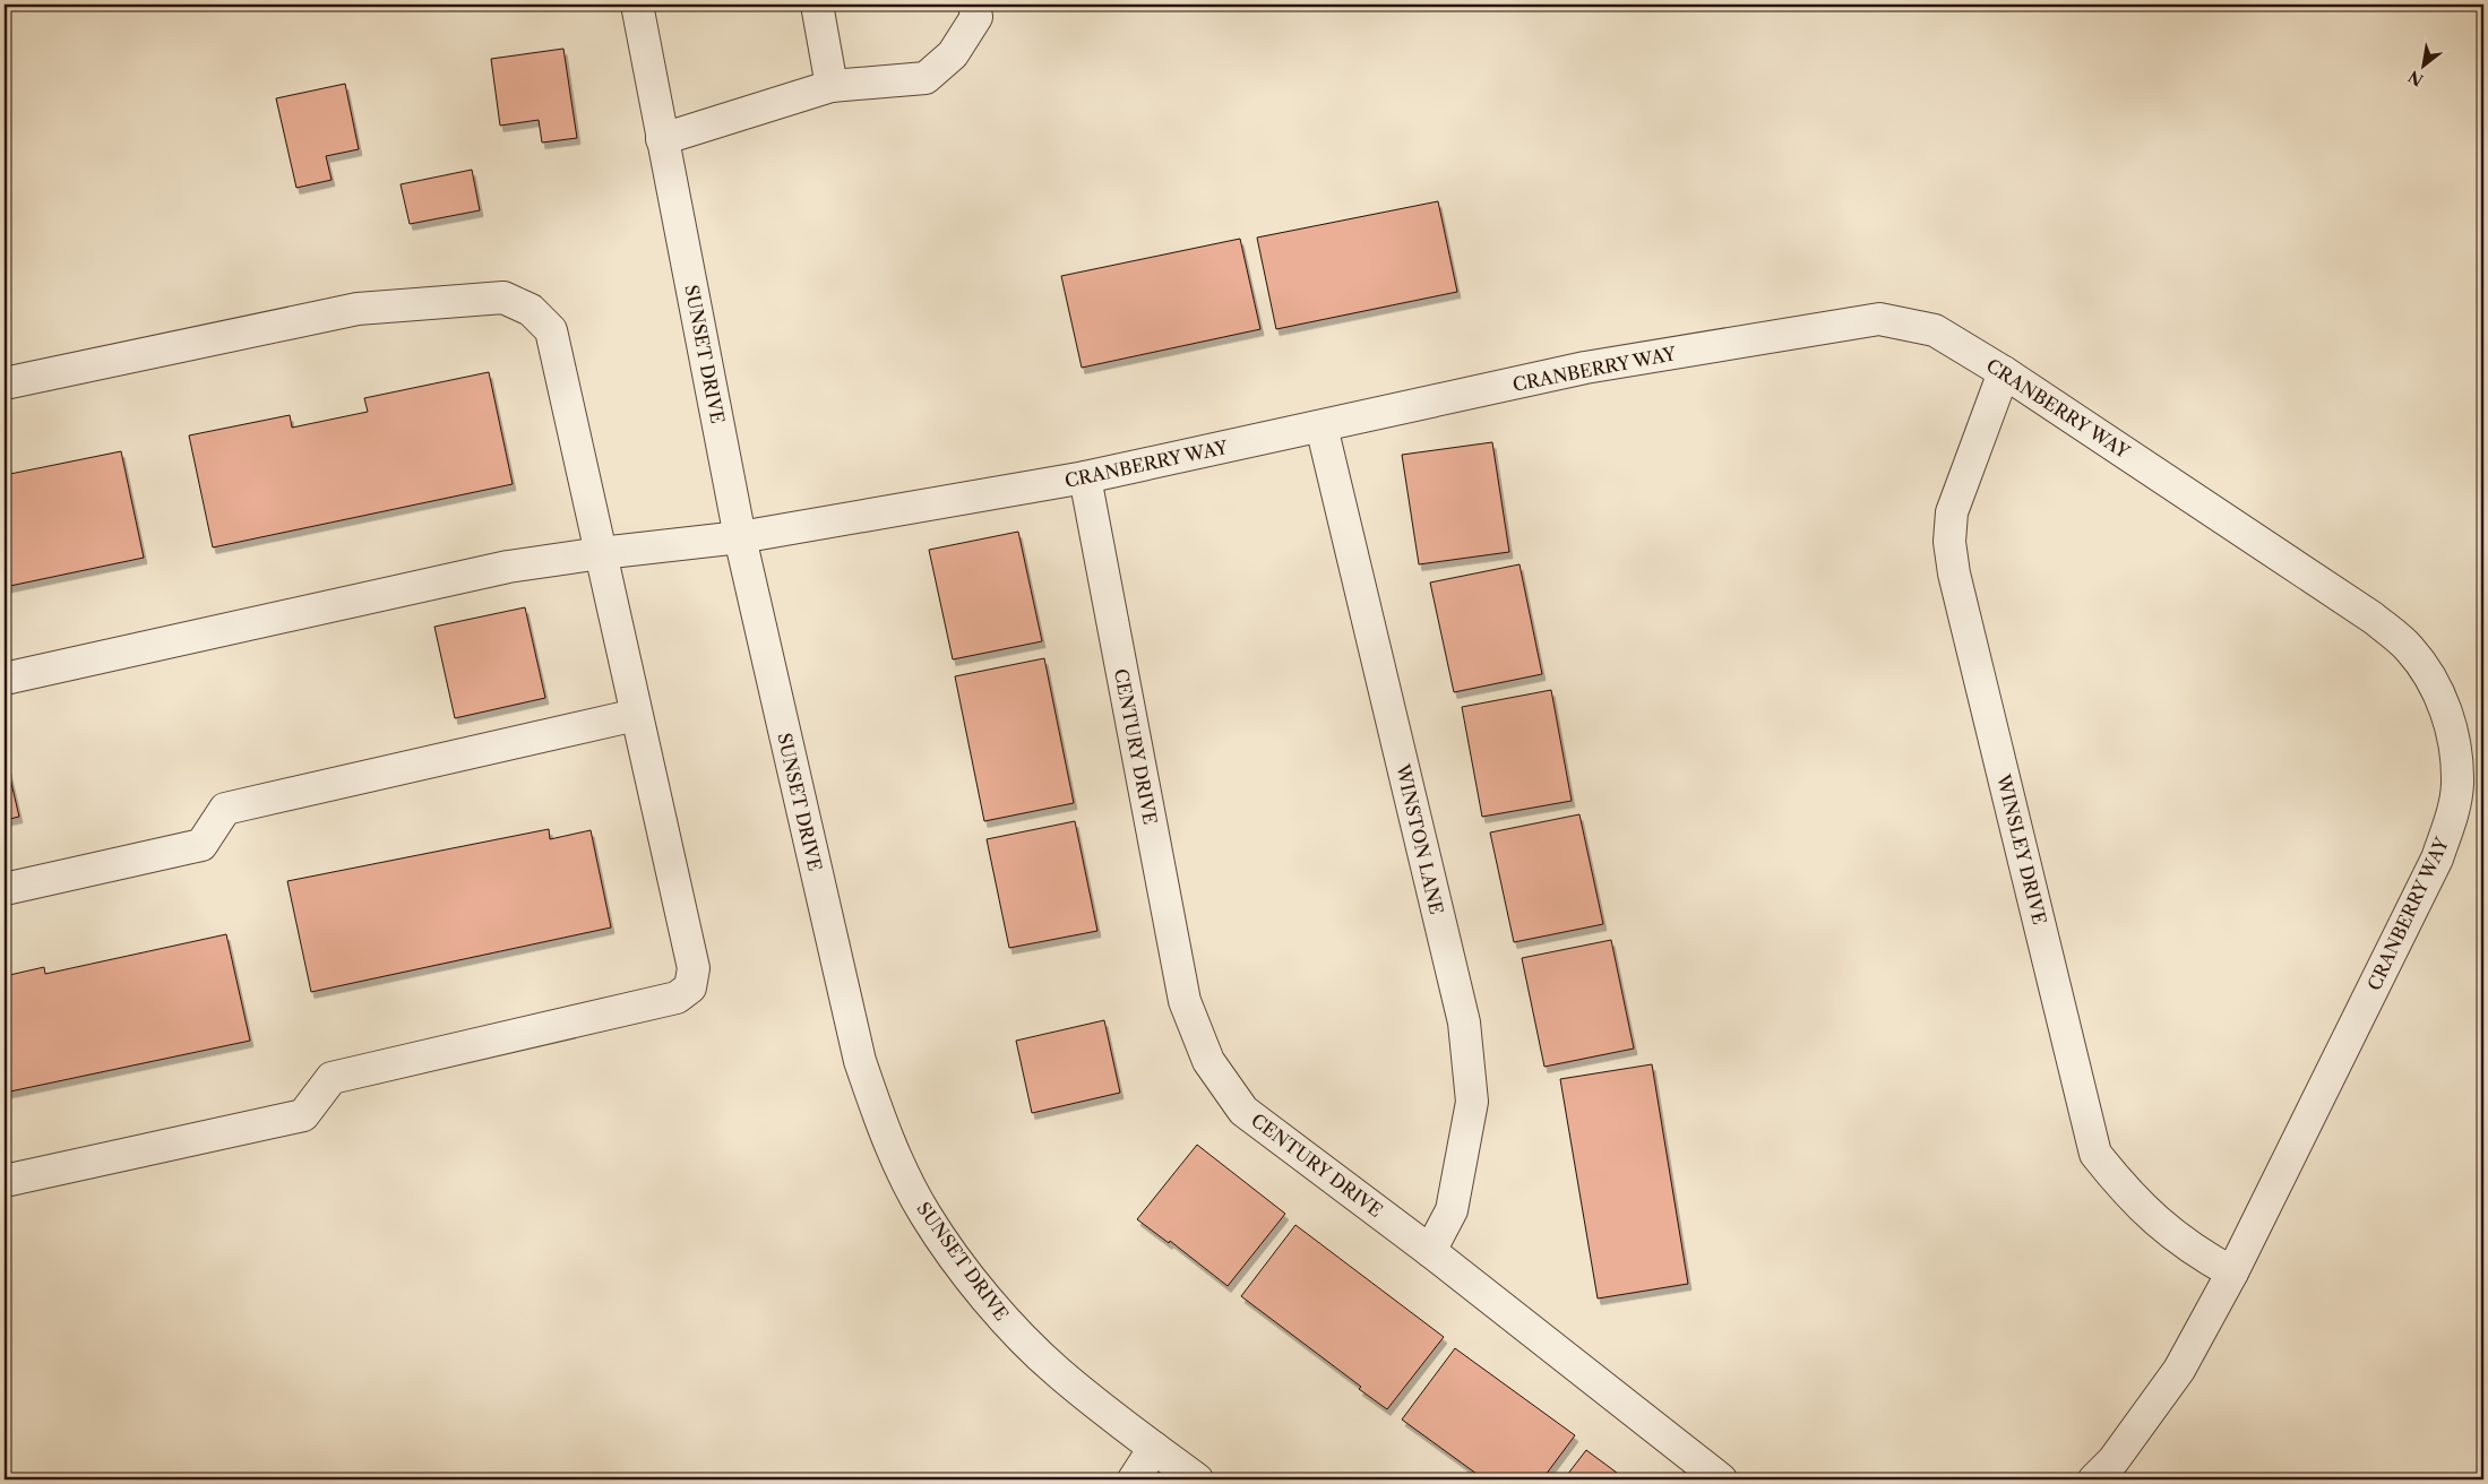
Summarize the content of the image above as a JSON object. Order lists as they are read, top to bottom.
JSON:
{
  "streets": {
    "street": [
      "SUNSET DRIVE",
      "CRANBERRY WAY",
      "CENTURY DRIVE",
      "WINSTON LANE",
      "WINSLEY DRIVE"
    ]
  },
  "crossings": [
    ["SUNSET DRIVE", "CRANBERRY WAY"],
    ["CRANBERRY WAY", "CENTURY DRIVE"],
    ["CRANBERRY WAY", "WINSTON LANE"],
    ["CRANBERRY WAY", "WINSLEY DRIVE"],
    ["CENTURY DRIVE", "WINSTON LANE"]
  ],
  "north": "bottom left"
}
